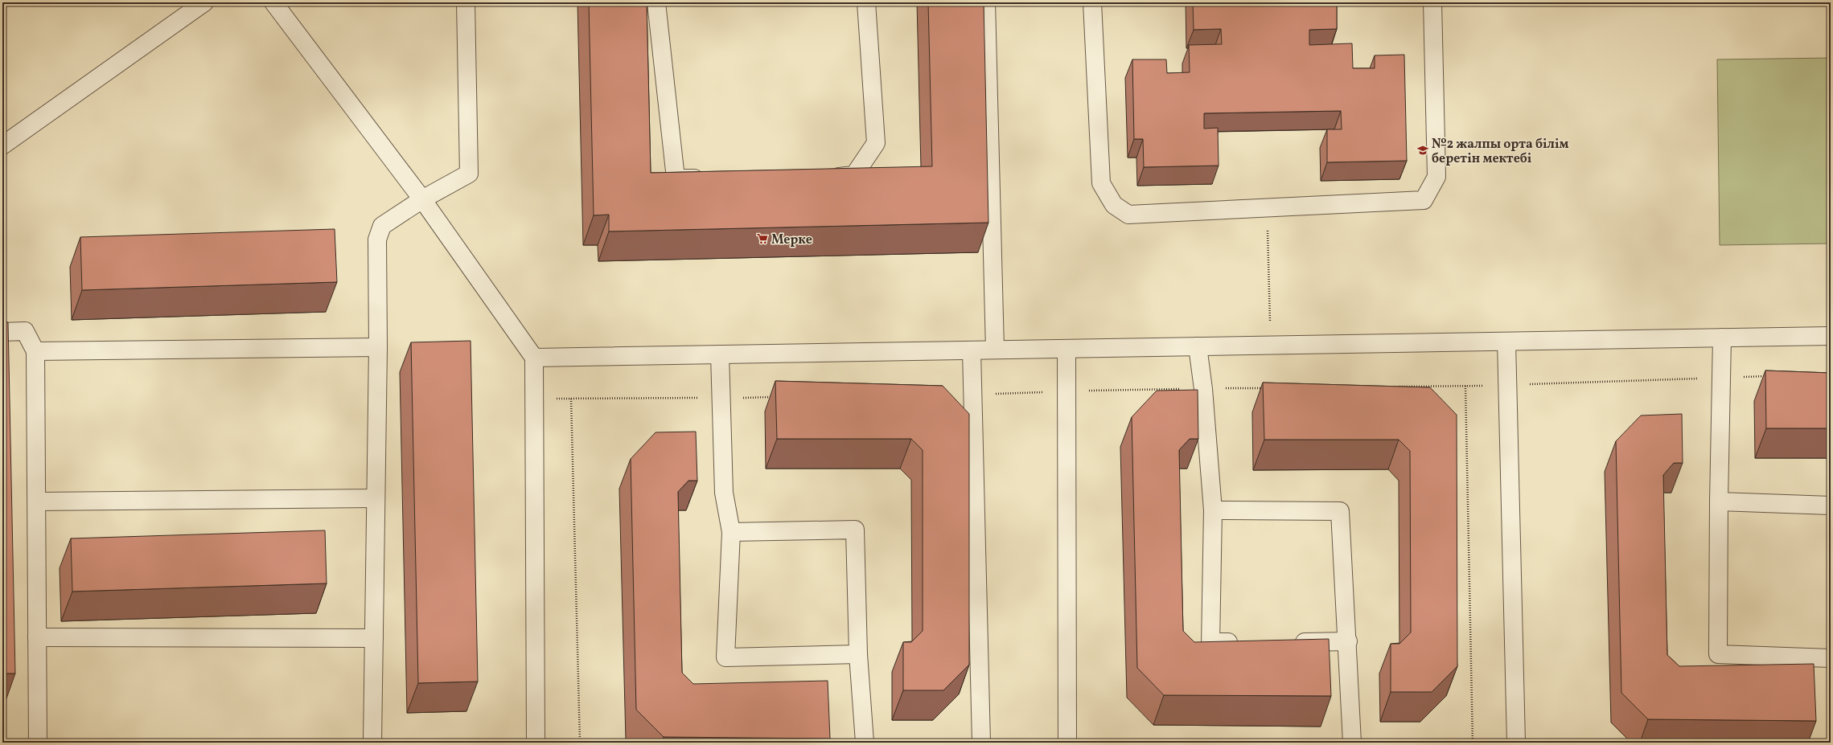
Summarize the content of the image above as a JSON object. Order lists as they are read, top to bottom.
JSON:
{
  "places": {
    "school or university": ["№2 жалпы орта білім беретін мектебі"],
    "supermarket": ["Мерке"]
  }
}
